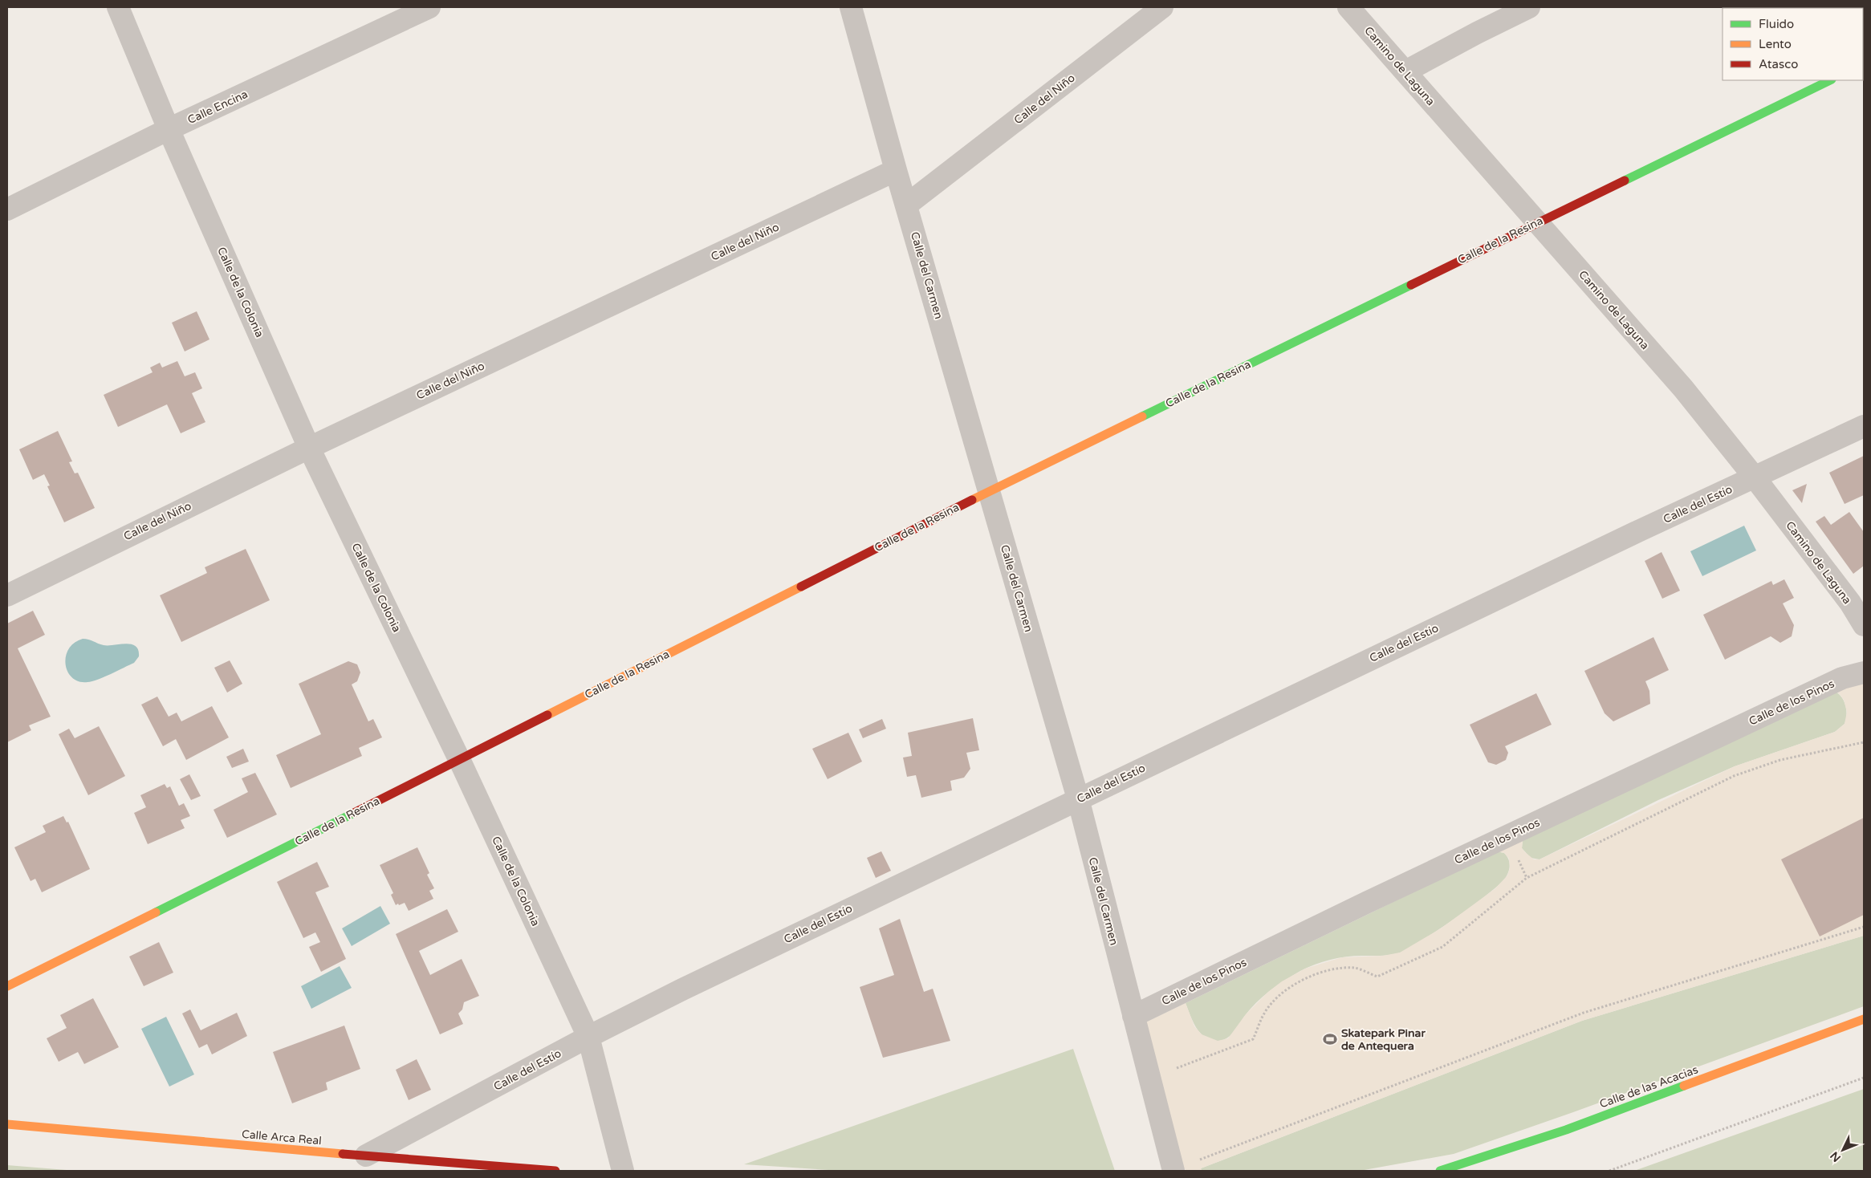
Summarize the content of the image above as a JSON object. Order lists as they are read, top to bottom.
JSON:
{
  "streets": {
    "street": [
      "Camino de Laguna",
      "Calle del Niño",
      "Calle Encina",
      "Calle de la Resina",
      "Calle del Carmen",
      "Calle de la Colonia",
      "Calle del Estío",
      "Calle de los Pinos",
      "Calle de las Acacias",
      "Calle Arca Real"
    ]
  },
  "crossings": [
    ["Camino de Laguna", "Calle de la Resina"],
    ["Camino de Laguna", "Calle del Estío"],
    ["Calle del Niño", "Calle del Carmen"],
    ["Calle del Niño", "Calle de la Colonia"],
    ["Calle Encina", "Calle de la Colonia"],
    ["Calle de la Resina", "Calle del Carmen"],
    ["Calle de la Resina", "Calle de la Colonia"],
    ["Calle del Carmen", "Calle del Estío"],
    ["Calle del Carmen", "Calle de los Pinos"],
    ["Calle de la Colonia", "Calle del Estío"],
    ["Calle del Estío", "Calle Arca Real"]
  ],
  "places": {
    "sports": ["Skatepark Pinar de Antequera"]
  },
  "legend": ["Fluido", "Lento", "Atasco"],
  "north": "bottom left"
}
